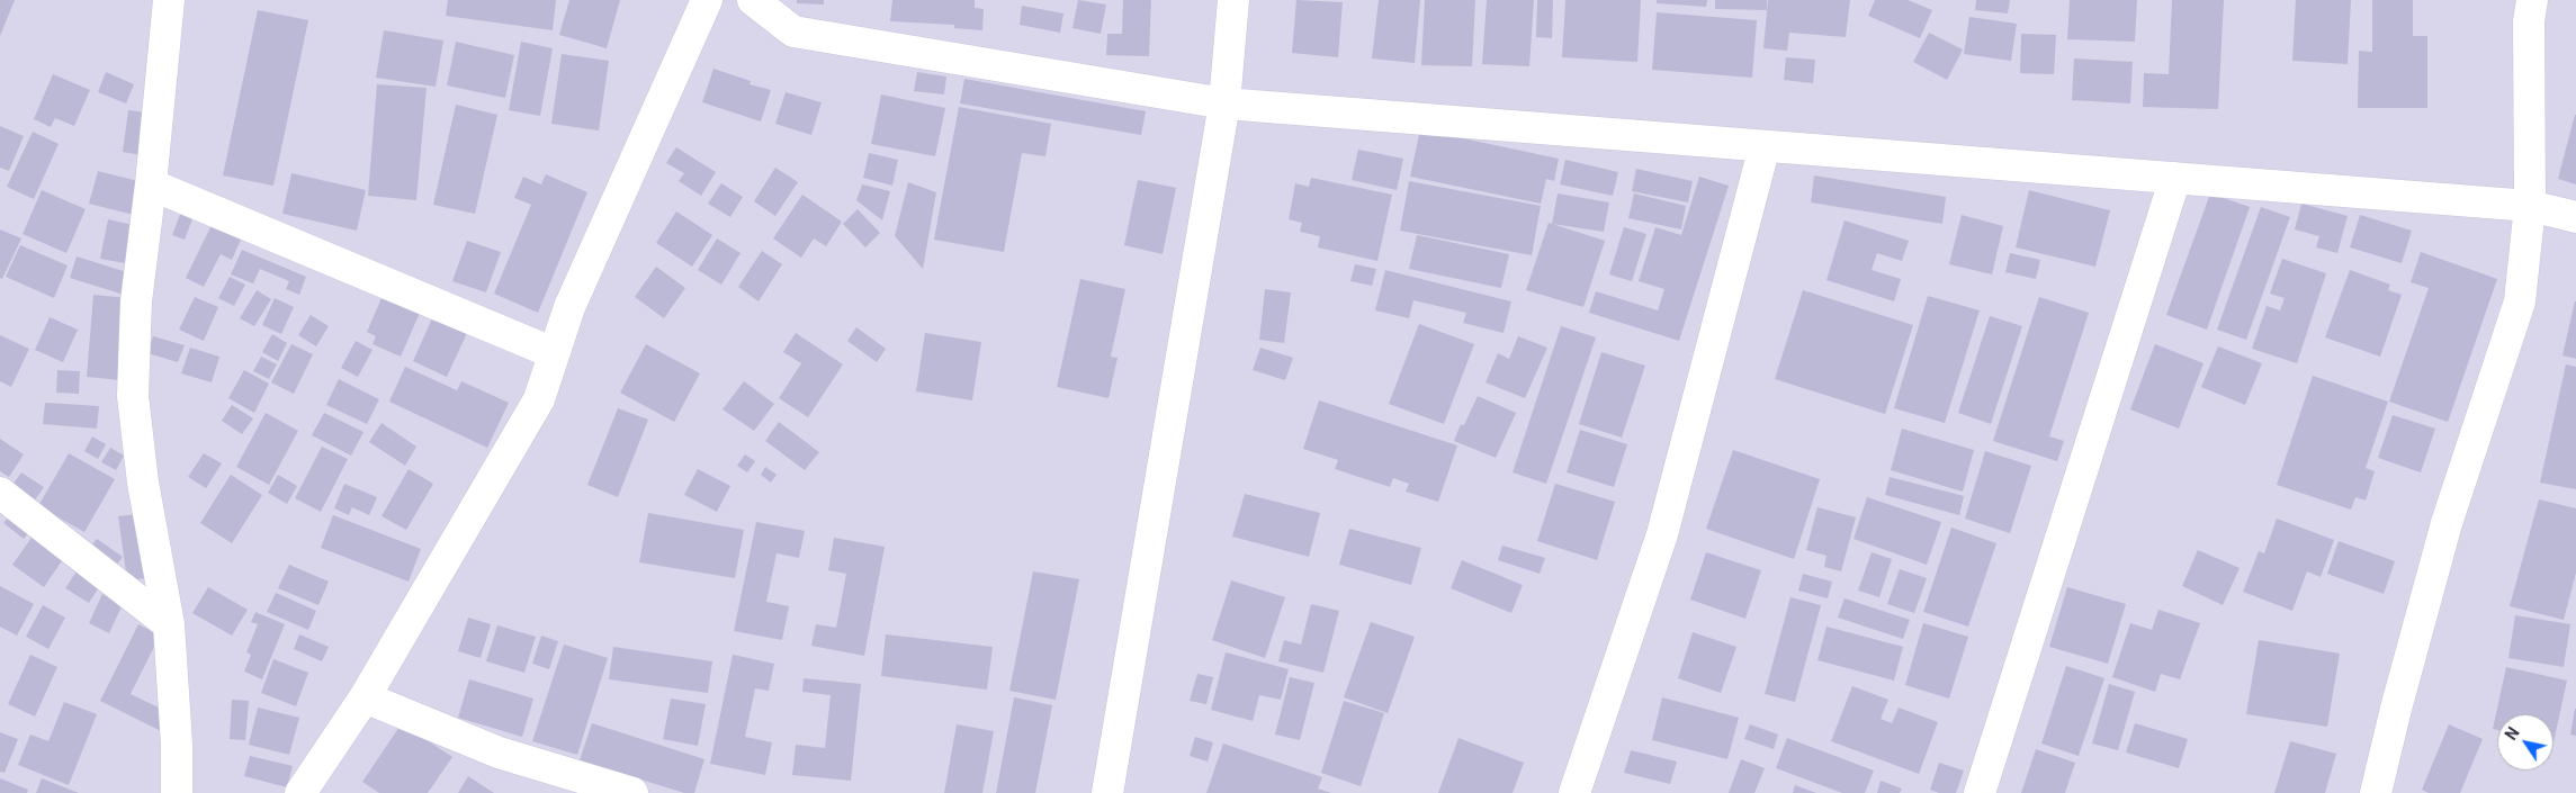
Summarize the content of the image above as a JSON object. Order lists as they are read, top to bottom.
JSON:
{
  "north": "top left"
}
